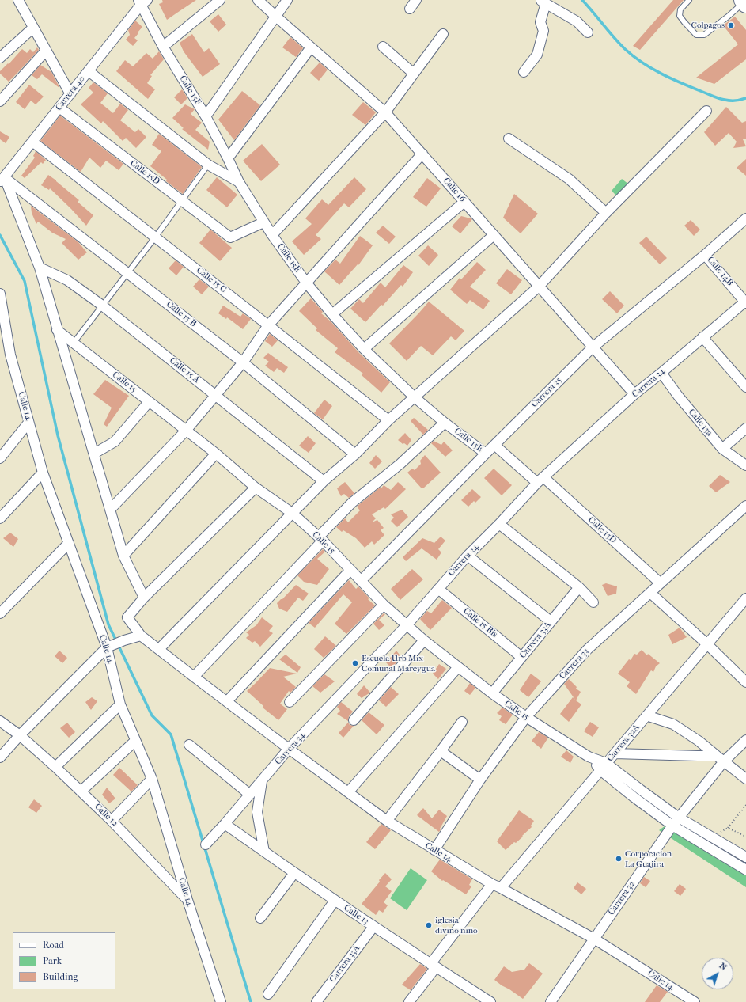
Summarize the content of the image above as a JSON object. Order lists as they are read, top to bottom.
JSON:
{
  "streets": {
    "street": [
      "Calle 15F",
      "Carrera 40",
      "Calle 15D",
      "Calle 16",
      "Calle 15E",
      "Calle 14B",
      "Calle 15 C",
      "Calle 15 B",
      "Calle 15 A",
      "Calle 15",
      "Carrera 34",
      "Carrera 35",
      "Calle 14",
      "Calle 15a",
      "Calle 15 Bis",
      "Carrera 33A",
      "Carrera 33",
      "Carrera 32A",
      "Calle 12",
      "Carrera 32",
      "Calle 13"
    ]
  },
  "crossings": [
    ["Calle 15F", "Carrera 40"],
    ["Calle 15F", "Calle 15E"],
    ["Carrera 40", "Calle 15D"],
    ["Carrera 40", "Calle 15E"],
    ["Carrera 40", "Calle 15 C"],
    ["Carrera 40", "Calle 15 B"],
    ["Calle 15D", "Calle 15E"],
    ["Calle 15D", "Carrera 34"],
    ["Calle 15D", "Carrera 35"],
    ["Calle 15D", "Carrera 33"],
    ["Calle 16", "Carrera 34"],
    ["Calle 16", "Carrera 35"],
    ["Calle 15E", "Carrera 35"],
    ["Calle 14B", "Carrera 34"],
    ["Calle 14B", "Carrera 35"],
    ["Calle 15", "Carrera 34"],
    ["Calle 15", "Carrera 35"],
    ["Calle 15", "Carrera 33A"],
    ["Calle 15", "Carrera 33"],
    ["Calle 15", "Carrera 32A"],
    ["Calle 15", "Carrera 32"],
    ["Carrera 34", "Calle 14"],
    ["Carrera 34", "Calle 15a"],
    ["Carrera 34", "Calle 15 Bis"],
    ["Carrera 34", "Calle 13"],
    ["Calle 14", "Carrera 33"],
    ["Calle 14", "Carrera 32A"],
    ["Calle 14", "Calle 12"],
    ["Calle 14", "Carrera 32"],
    ["Calle 15 Bis", "Carrera 33A"],
    ["Carrera 33A", "Calle 13"],
    ["Carrera 32A", "Calle 13"]
  ],
  "places": [
    "Colpagos",
    "Escuela Urb Mix Comunal Mareygua",
    "Corporacion La Guajira",
    "iglesia divino niño"
  ],
  "legend": ["Road", "Park", "Building"],
  "north": "top right"
}
